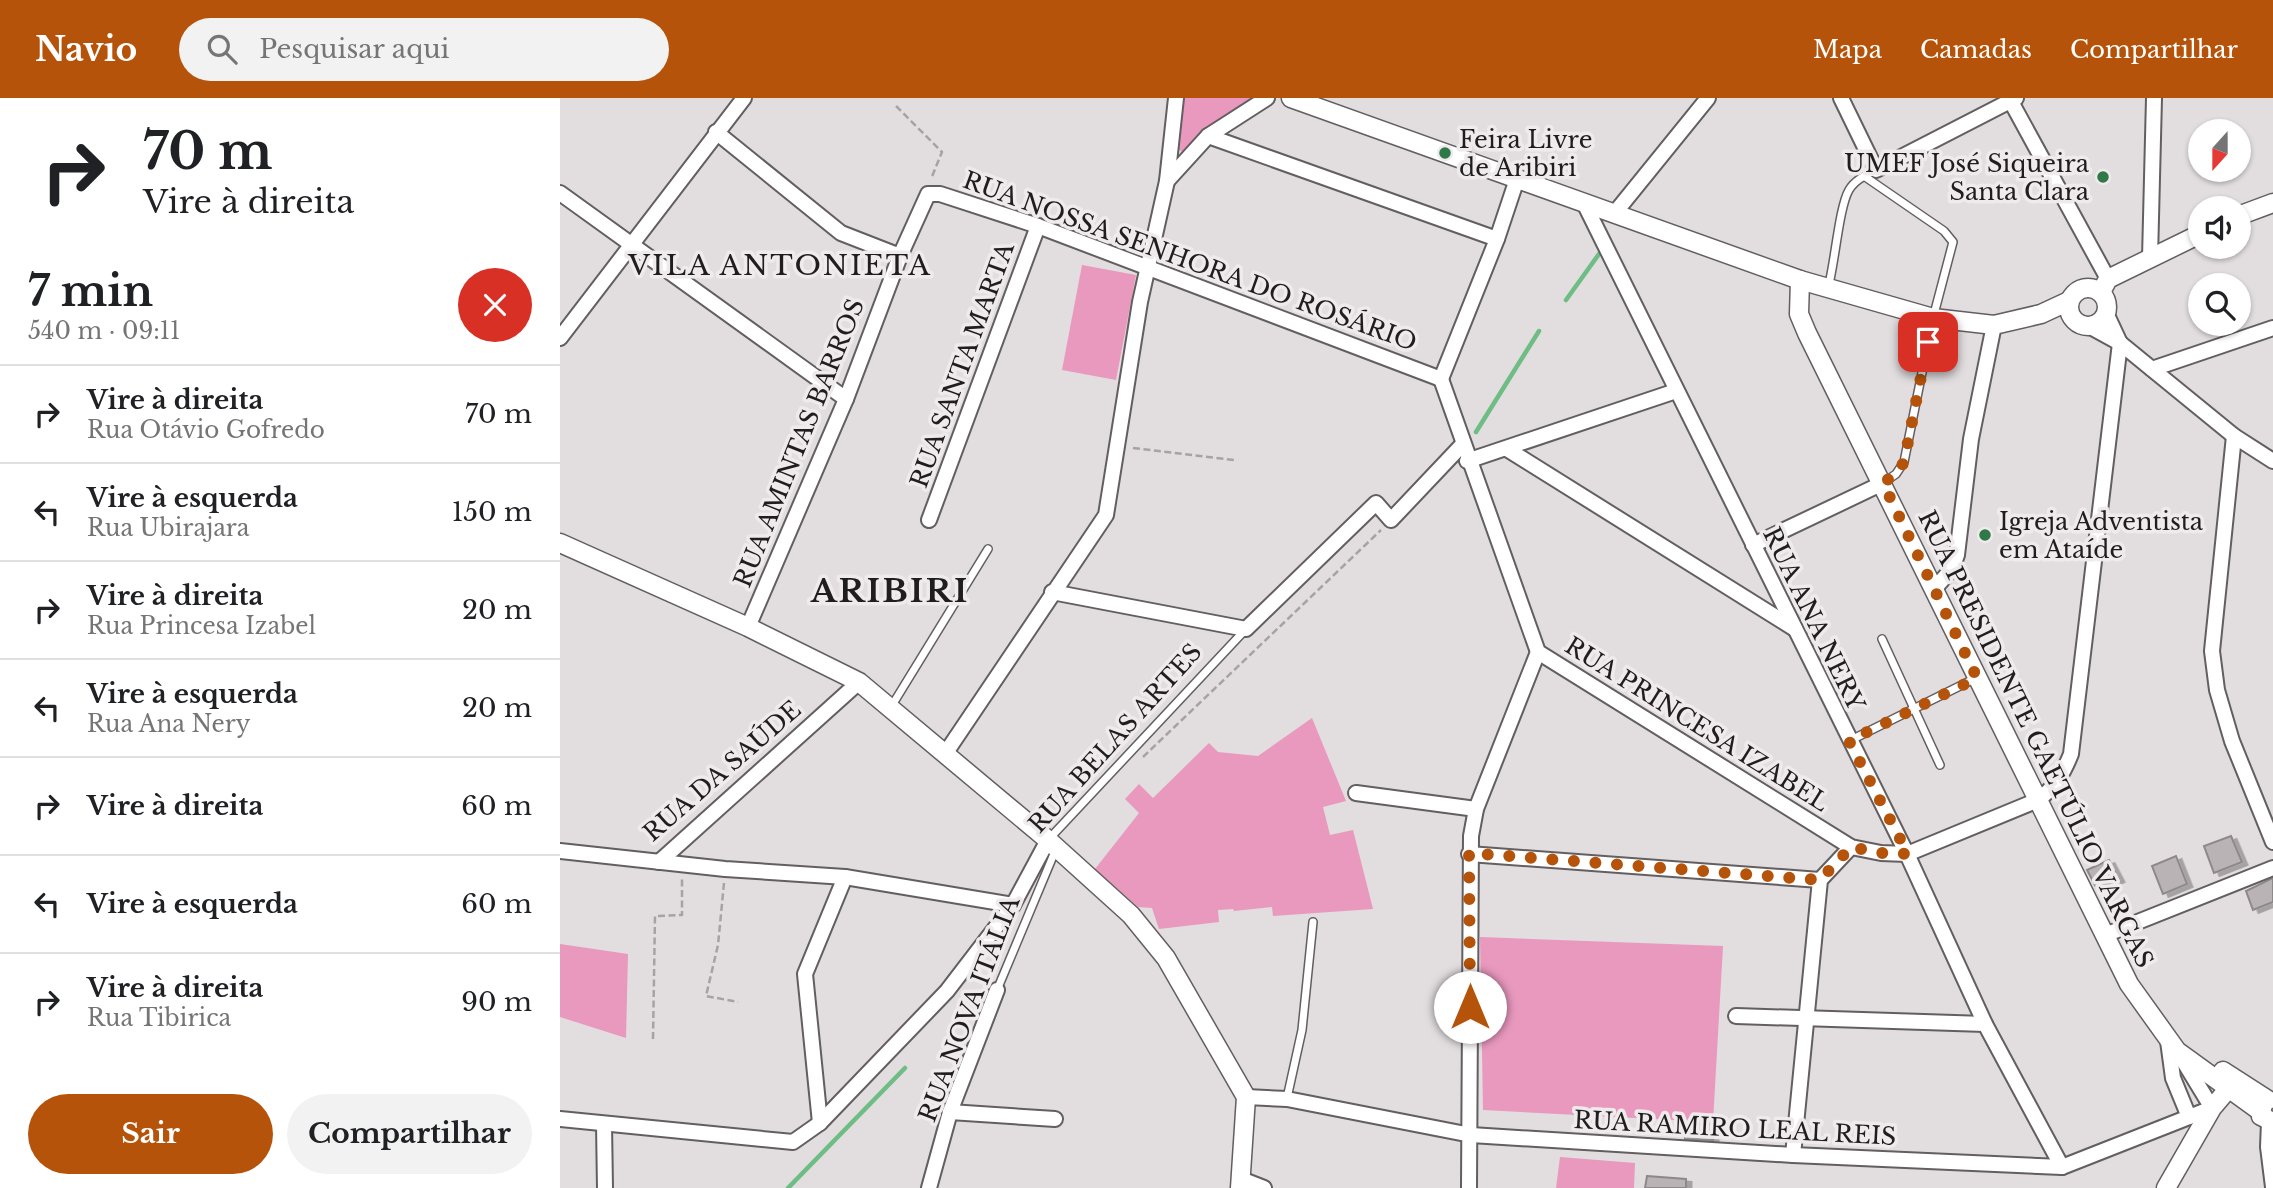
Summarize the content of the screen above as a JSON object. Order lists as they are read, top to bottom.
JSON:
{
  "streets": {
    "street": [
      "RUA NOSSA SENHORA DO ROSÁRIO",
      "RUA SANTA MARTA",
      "RUA AMINTAS BARROS",
      "RUA ANA NERY",
      "RUA PRINCESA IZABEL",
      "RUA BELAS ARTES",
      "RUA PRESIDENTE GAETÚLIO VARGAS",
      "RUA DA SAÚDE",
      "RUA NOVA ITÁLIA",
      "RUA RAMIRO LEAL REIS"
    ]
  },
  "crossings": [
    ["RUA NOSSA SENHORA DO ROSÁRIO", "RUA SANTA MARTA"],
    ["RUA NOSSA SENHORA DO ROSÁRIO", "RUA AMINTAS BARROS"],
    ["RUA NOSSA SENHORA DO ROSÁRIO", "RUA PRINCESA IZABEL"],
    ["RUA ANA NERY", "RUA PRINCESA IZABEL"],
    ["RUA ANA NERY", "RUA RAMIRO LEAL REIS"],
    ["RUA BELAS ARTES", "RUA NOVA ITÁLIA"]
  ],
  "districts": ["VILA ANTONIETA", "ARIBIRI"],
  "places": ["Feira Livre de Aribiri", "UMEF José Siqueira Santa Clara", "Igreja Adventista em Ataíde"],
  "north": "bottom",
  "page": {
    "header": "Navio",
    "search": "Pesquisar aqui",
    "nav": ["Mapa", "Camadas", "Compartilhar"],
    "turn": ["70 m", "Vire à direita"],
    "heading": ["7 min", "540 m · 09:11"],
    "list": [
      {
        "name": "Vire à direita",
        "note": "Rua Otávio Gofredo",
        "value": "70 m"
      },
      {
        "name": "Vire à esquerda",
        "note": "Rua Ubirajara",
        "value": "150 m"
      },
      {
        "name": "Vire à direita",
        "note": "Rua Princesa Izabel",
        "value": "20 m"
      },
      {
        "name": "Vire à esquerda",
        "note": "Rua Ana Nery",
        "value": "20 m"
      },
      {
        "name": "Vire à direita",
        "value": "60 m"
      },
      {
        "name": "Vire à esquerda",
        "value": "60 m"
      },
      {
        "name": "Vire à direita",
        "note": "Rua Tibirica",
        "value": "90 m"
      }
    ],
    "buttons": ["Sair", "Compartilhar"]
  }
}
